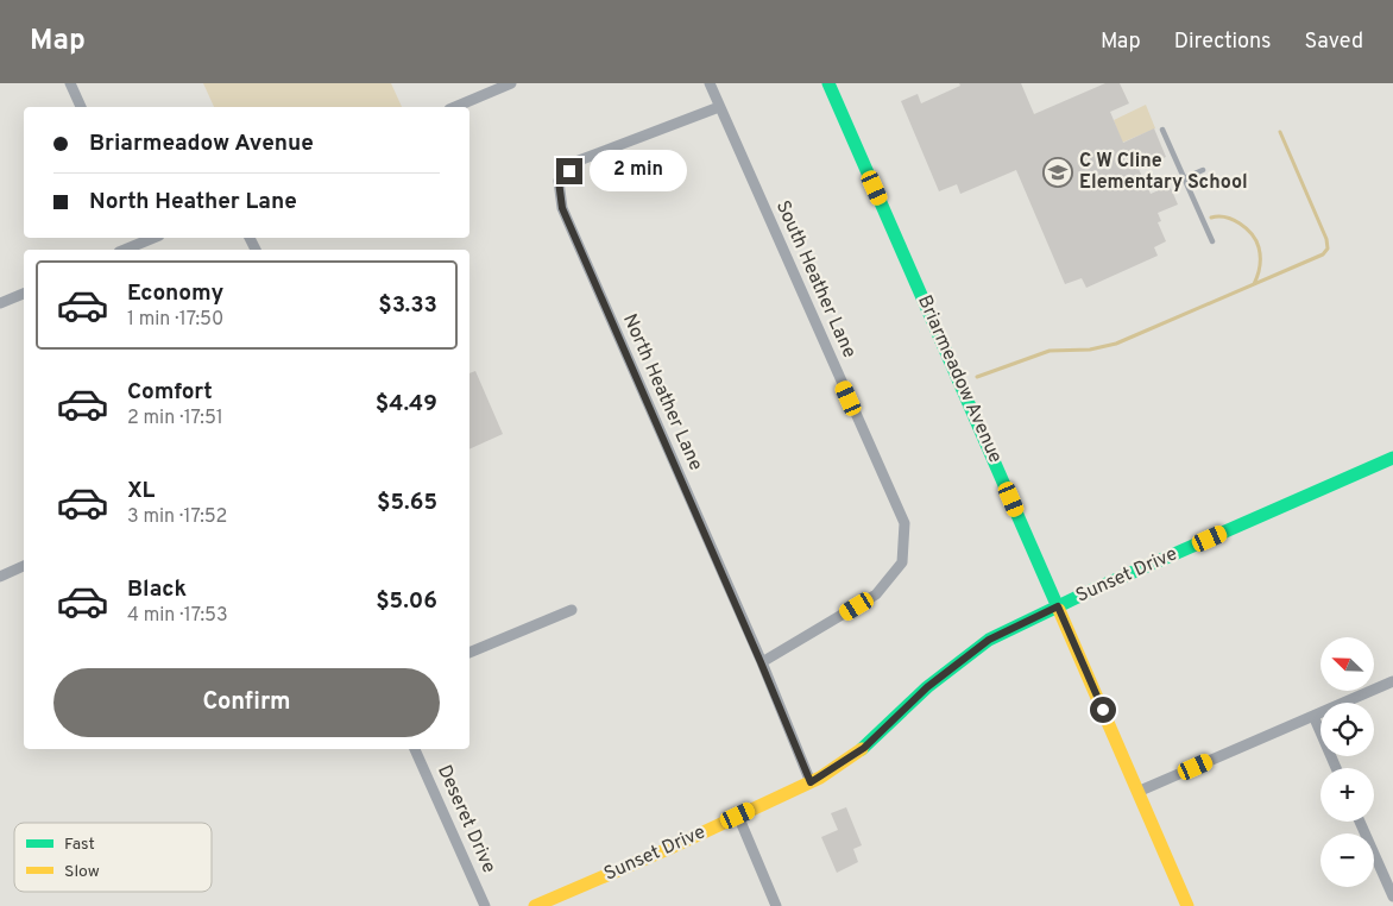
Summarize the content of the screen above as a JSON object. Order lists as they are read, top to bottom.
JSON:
{
  "streets": {
    "street": [
      "South Heather Lane",
      "Briarmeadow Avenue",
      "North Heather Lane",
      "Sunset Drive",
      "Deseret Drive"
    ]
  },
  "crossings": [
    ["South Heather Lane", "North Heather Lane"],
    ["Briarmeadow Avenue", "Sunset Drive"],
    ["North Heather Lane", "Sunset Drive"]
  ],
  "places": {
    "school or university": ["C W Cline Elementary School"]
  },
  "legend": ["Fast", "Slow"],
  "north": "top left",
  "page": {
    "header": "Map",
    "nav": ["Map", "Directions", "Saved"],
    "banner": ["Briarmeadow Avenue", "North Heather Lane"],
    "bubble": "2 min",
    "list": [
      {
        "name": "Economy",
        "note": "1 min · 17:50",
        "value": "$3.33"
      },
      {
        "name": "Comfort",
        "note": "2 min · 17:51",
        "value": "$4.49"
      },
      {
        "name": "XL",
        "note": "3 min · 17:52",
        "value": "$5.65"
      },
      {
        "name": "Black",
        "note": "4 min · 17:53",
        "value": "$5.06"
      }
    ],
    "map_buttons": ["+", "−"],
    "buttons": "Confirm"
  }
}
